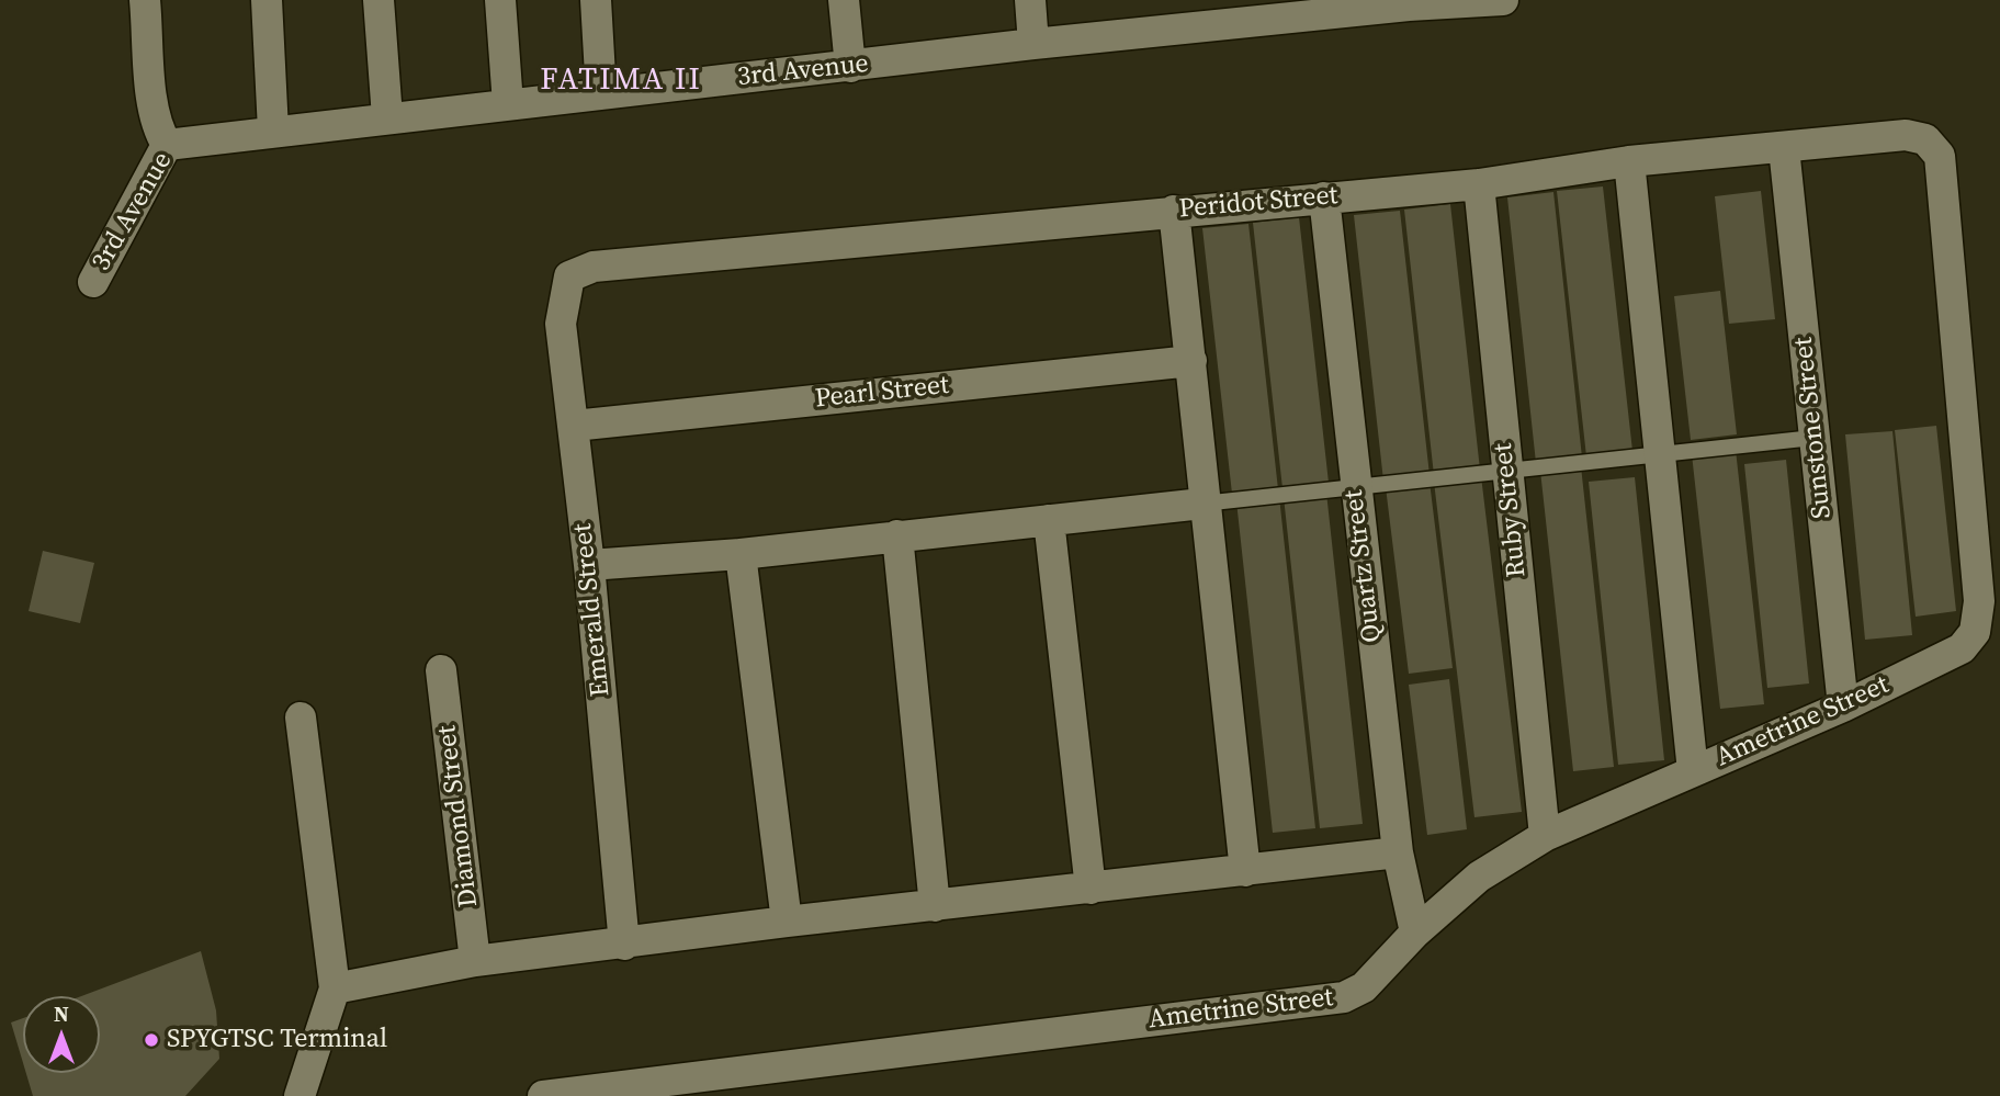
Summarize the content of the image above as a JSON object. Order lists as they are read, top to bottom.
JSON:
{
  "streets": {
    "street": [
      "3rd Avenue",
      "Peridot Street",
      "Pearl Street",
      "Sunstone Street",
      "Ruby Street",
      "Quartz Street",
      "Emerald Street",
      "Ametrine Street",
      "Diamond Street"
    ]
  },
  "crossings": [
    ["Peridot Street", "Sunstone Street"],
    ["Peridot Street", "Ruby Street"],
    ["Peridot Street", "Quartz Street"],
    ["Peridot Street", "Emerald Street"],
    ["Peridot Street", "Ametrine Street"],
    ["Pearl Street", "Emerald Street"],
    ["Sunstone Street", "Ametrine Street"],
    ["Ruby Street", "Ametrine Street"],
    ["Quartz Street", "Ametrine Street"]
  ],
  "districts": ["FATIMA II"],
  "places": ["SPYGTSC Terminal"],
  "north": "top"
}
